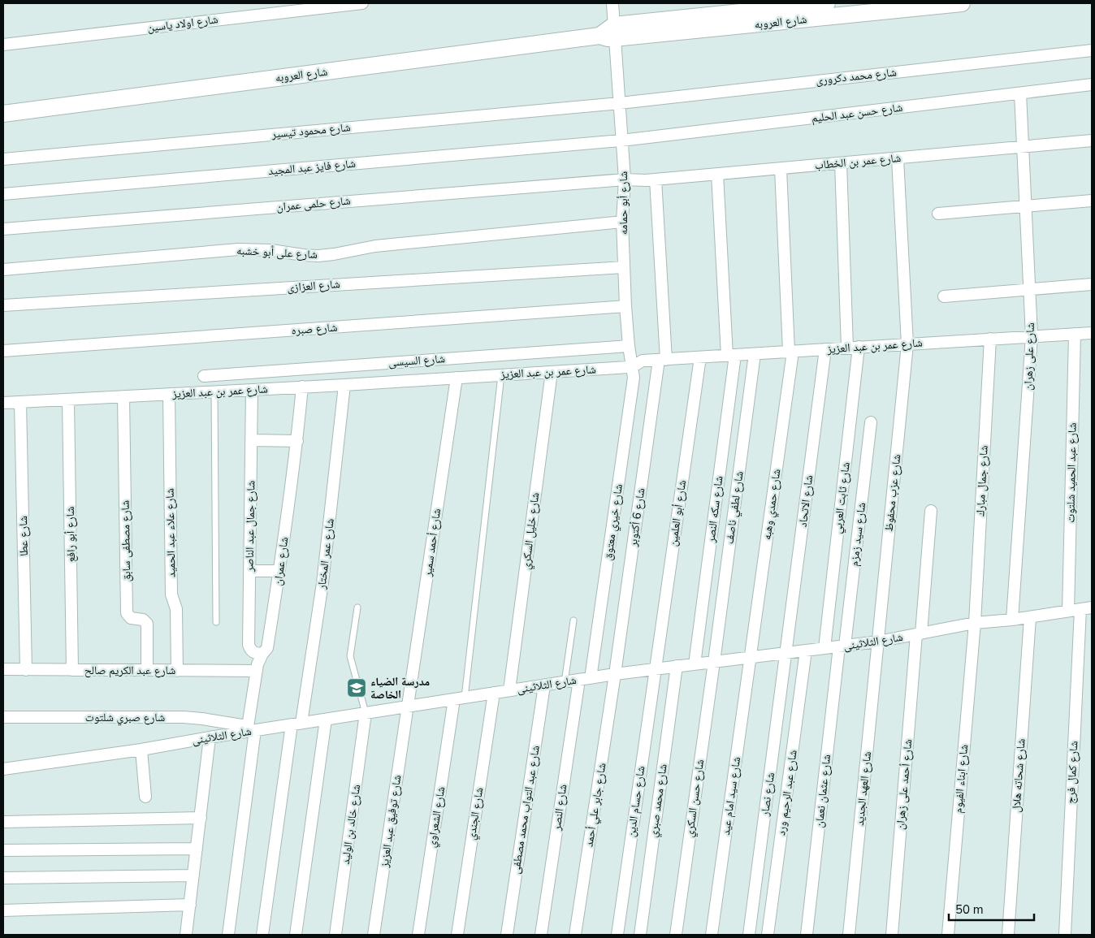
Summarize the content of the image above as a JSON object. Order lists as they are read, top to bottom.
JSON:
{
  "streets": {
    "street": [
      "شارع العروبه",
      "شارع اولاد ياسين",
      "شارع محمد دكرورى",
      "شارع حسن عبد الحليم",
      "شارع محمود تيسير",
      "شارع عمر بن الخطاب",
      "شارع فايز عبد المجيد",
      "شارع أبو حمامه",
      "شارع حلمى عمران",
      "شارع على أبو خشبه",
      "شارع العزازى",
      "شارع صبره",
      "شارع عمر بن عبد العزيز",
      "شارع على زهران",
      "شارع السيسى",
      "شارع عبد الحميد شلتوت",
      "شارع جمال مبارك",
      "شارع عزب محفوظ",
      "شارع ثابت العربي",
      "شارع الاتحاد",
      "شارع حمدي وهبه",
      "شارع لطفي ناصف",
      "شارع سكه النصر",
      "شارع أبو العلمين",
      "شارع 6 أكتوبر",
      "شارع خيري معتوق",
      "شارع جمال عبد الناصر",
      "شارع خليل السكري",
      "شارع علاء عبد الحميد",
      "شارع أبو رافع",
      "شارع سيد زمزم",
      "شارع عطا",
      "شارع مصطفى سابق",
      "شارع أحمد سمير",
      "شارع عمر المختار",
      "شارع عمران",
      "شارع الثلاثينى",
      "شارع عبد الكريم صالح",
      "شارع صبري شلتوت",
      "شارع كمال فرج",
      "شارع شحاته هلال",
      "شارع ابناء الفيوم",
      "شارع أحمد على زهران",
      "شارع العهد الجديد",
      "شارع عثمان نعمان",
      "شارع عبد الرحيم ورد",
      "شارع نصار",
      "شارع سيد امام عيد",
      "شارع حسن السكري",
      "شارع محمد صبري",
      "شارع حسام الدين",
      "شارع جابر علي أحمد",
      "شارع النصر",
      "شارع عبد التواب محمد مصطفى",
      "شارع الجندي",
      "شارع الشعراوي",
      "شارع توفيق عبد العزيز",
      "شارع خالد بن الوليد"
    ]
  },
  "crossings": [
    ["شارع العروبه", "شارع أبو حمامه"],
    ["شارع محمد دكرورى", "شارع محمود تيسير"],
    ["شارع محمد دكرورى", "شارع أبو حمامه"],
    ["شارع حسن عبد الحليم", "شارع فايز عبد المجيد"],
    ["شارع حسن عبد الحليم", "شارع أبو حمامه"],
    ["شارع حسن عبد الحليم", "شارع على زهران"],
    ["شارع محمود تيسير", "شارع أبو حمامه"],
    ["شارع عمر بن الخطاب", "شارع أبو حمامه"],
    ["شارع عمر بن الخطاب", "شارع حلمى عمران"],
    ["شارع عمر بن الخطاب", "شارع على زهران"],
    ["شارع عمر بن الخطاب", "شارع عزب محفوظ"],
    ["شارع عمر بن الخطاب", "شارع حمدي وهبه"],
    ["شارع عمر بن الخطاب", "شارع سكه النصر"],
    ["شارع عمر بن الخطاب", "شارع 6 أكتوبر"],
    ["شارع فايز عبد المجيد", "شارع أبو حمامه"],
    ["شارع أبو حمامه", "شارع حلمى عمران"],
    ["شارع أبو حمامه", "شارع على أبو خشبه"],
    ["شارع أبو حمامه", "شارع العزازى"],
    ["شارع أبو حمامه", "شارع صبره"],
    ["شارع أبو حمامه", "شارع عمر بن عبد العزيز"],
    ["شارع أبو حمامه", "شارع السيسى"],
    ["شارع أبو حمامه", "شارع خيري معتوق"],
    ["شارع عمر بن عبد العزيز", "شارع على زهران"],
    ["شارع عمر بن عبد العزيز", "شارع عبد الحميد شلتوت"],
    ["شارع عمر بن عبد العزيز", "شارع جمال مبارك"],
    ["شارع عمر بن عبد العزيز", "شارع عزب محفوظ"],
    ["شارع عمر بن عبد العزيز", "شارع ثابت العربي"],
    ["شارع عمر بن عبد العزيز", "شارع الاتحاد"],
    ["شارع عمر بن عبد العزيز", "شارع حمدي وهبه"],
    ["شارع عمر بن عبد العزيز", "شارع لطفي ناصف"],
    ["شارع عمر بن عبد العزيز", "شارع سكه النصر"],
    ["شارع عمر بن عبد العزيز", "شارع أبو العلمين"],
    ["شارع عمر بن عبد العزيز", "شارع 6 أكتوبر"],
    ["شارع عمر بن عبد العزيز", "شارع خيري معتوق"],
    ["شارع عمر بن عبد العزيز", "شارع جمال عبد الناصر"],
    ["شارع عمر بن عبد العزيز", "شارع خليل السكري"],
    ["شارع عمر بن عبد العزيز", "شارع علاء عبد الحميد"],
    ["شارع عمر بن عبد العزيز", "شارع أبو رافع"],
    ["شارع عمر بن عبد العزيز", "شارع عطا"],
    ["شارع عمر بن عبد العزيز", "شارع مصطفى سابق"],
    ["شارع عمر بن عبد العزيز", "شارع أحمد سمير"],
    ["شارع عمر بن عبد العزيز", "شارع عمر المختار"],
    ["شارع عمر بن عبد العزيز", "شارع عمران"],
    ["شارع على زهران", "شارع الثلاثينى"],
    ["شارع عبد الحميد شلتوت", "شارع الثلاثينى"],
    ["شارع جمال مبارك", "شارع الثلاثينى"],
    ["شارع جمال مبارك", "شارع ابناء الفيوم"],
    ["شارع عزب محفوظ", "شارع الثلاثينى"],
    ["شارع عزب محفوظ", "شارع العهد الجديد"],
    ["شارع ثابت العربي", "شارع الثلاثينى"],
    ["شارع الاتحاد", "شارع الثلاثينى"],
    ["شارع الاتحاد", "شارع نصار"],
    ["شارع حمدي وهبه", "شارع الثلاثينى"],
    ["شارع حمدي وهبه", "شارع سيد امام عيد"],
    ["شارع لطفي ناصف", "شارع الثلاثينى"],
    ["شارع لطفي ناصف", "شارع حسن السكري"],
    ["شارع سكه النصر", "شارع الثلاثينى"],
    ["شارع أبو العلمين", "شارع الثلاثينى"],
    ["شارع أبو العلمين", "شارع حسام الدين"],
    ["شارع 6 أكتوبر", "شارع الثلاثينى"],
    ["شارع 6 أكتوبر", "شارع جابر علي أحمد"],
    ["شارع خيري معتوق", "شارع الثلاثينى"],
    ["شارع خيري معتوق", "شارع النصر"],
    ["شارع جمال عبد الناصر", "شارع عمران"],
    ["شارع خليل السكري", "شارع الثلاثينى"],
    ["شارع علاء عبد الحميد", "شارع عبد الكريم صالح"],
    ["شارع أبو رافع", "شارع عبد الكريم صالح"],
    ["شارع سيد زمزم", "شارع الثلاثينى"],
    ["شارع سيد زمزم", "شارع عثمان نعمان"],
    ["شارع عطا", "شارع عبد الكريم صالح"],
    ["شارع مصطفى سابق", "شارع عبد الكريم صالح"],
    ["شارع أحمد سمير", "شارع الثلاثينى"],
    ["شارع أحمد سمير", "شارع توفيق عبد العزيز"],
    ["شارع عمر المختار", "شارع الثلاثينى"],
    ["شارع عمران", "شارع الثلاثينى"],
    ["شارع عمران", "شارع عبد الكريم صالح"],
    ["شارع عمران", "شارع صبري شلتوت"],
    ["شارع الثلاثينى", "شارع صبري شلتوت"],
    ["شارع الثلاثينى", "شارع كمال فرج"],
    ["شارع الثلاثينى", "شارع شحاته هلال"],
    ["شارع الثلاثينى", "شارع ابناء الفيوم"],
    ["شارع الثلاثينى", "شارع أحمد على زهران"],
    ["شارع الثلاثينى", "شارع العهد الجديد"],
    ["شارع الثلاثينى", "شارع عثمان نعمان"],
    ["شارع الثلاثينى", "شارع عبد الرحيم ورد"],
    ["شارع الثلاثينى", "شارع نصار"],
    ["شارع الثلاثينى", "شارع سيد امام عيد"],
    ["شارع الثلاثينى", "شارع حسن السكري"],
    ["شارع الثلاثينى", "شارع محمد صبري"],
    ["شارع الثلاثينى", "شارع حسام الدين"],
    ["شارع الثلاثينى", "شارع جابر علي أحمد"],
    ["شارع الثلاثينى", "شارع النصر"],
    ["شارع الثلاثينى", "شارع عبد التواب محمد مصطفى"],
    ["شارع الثلاثينى", "شارع الجندي"],
    ["شارع الثلاثينى", "شارع الشعراوي"],
    ["شارع الثلاثينى", "شارع توفيق عبد العزيز"],
    ["شارع الثلاثينى", "شارع خالد بن الوليد"]
  ],
  "places": {
    "school or university": ["مدرسة الضياء الخاصة"]
  },
  "scale_bar": "50 m"
}
